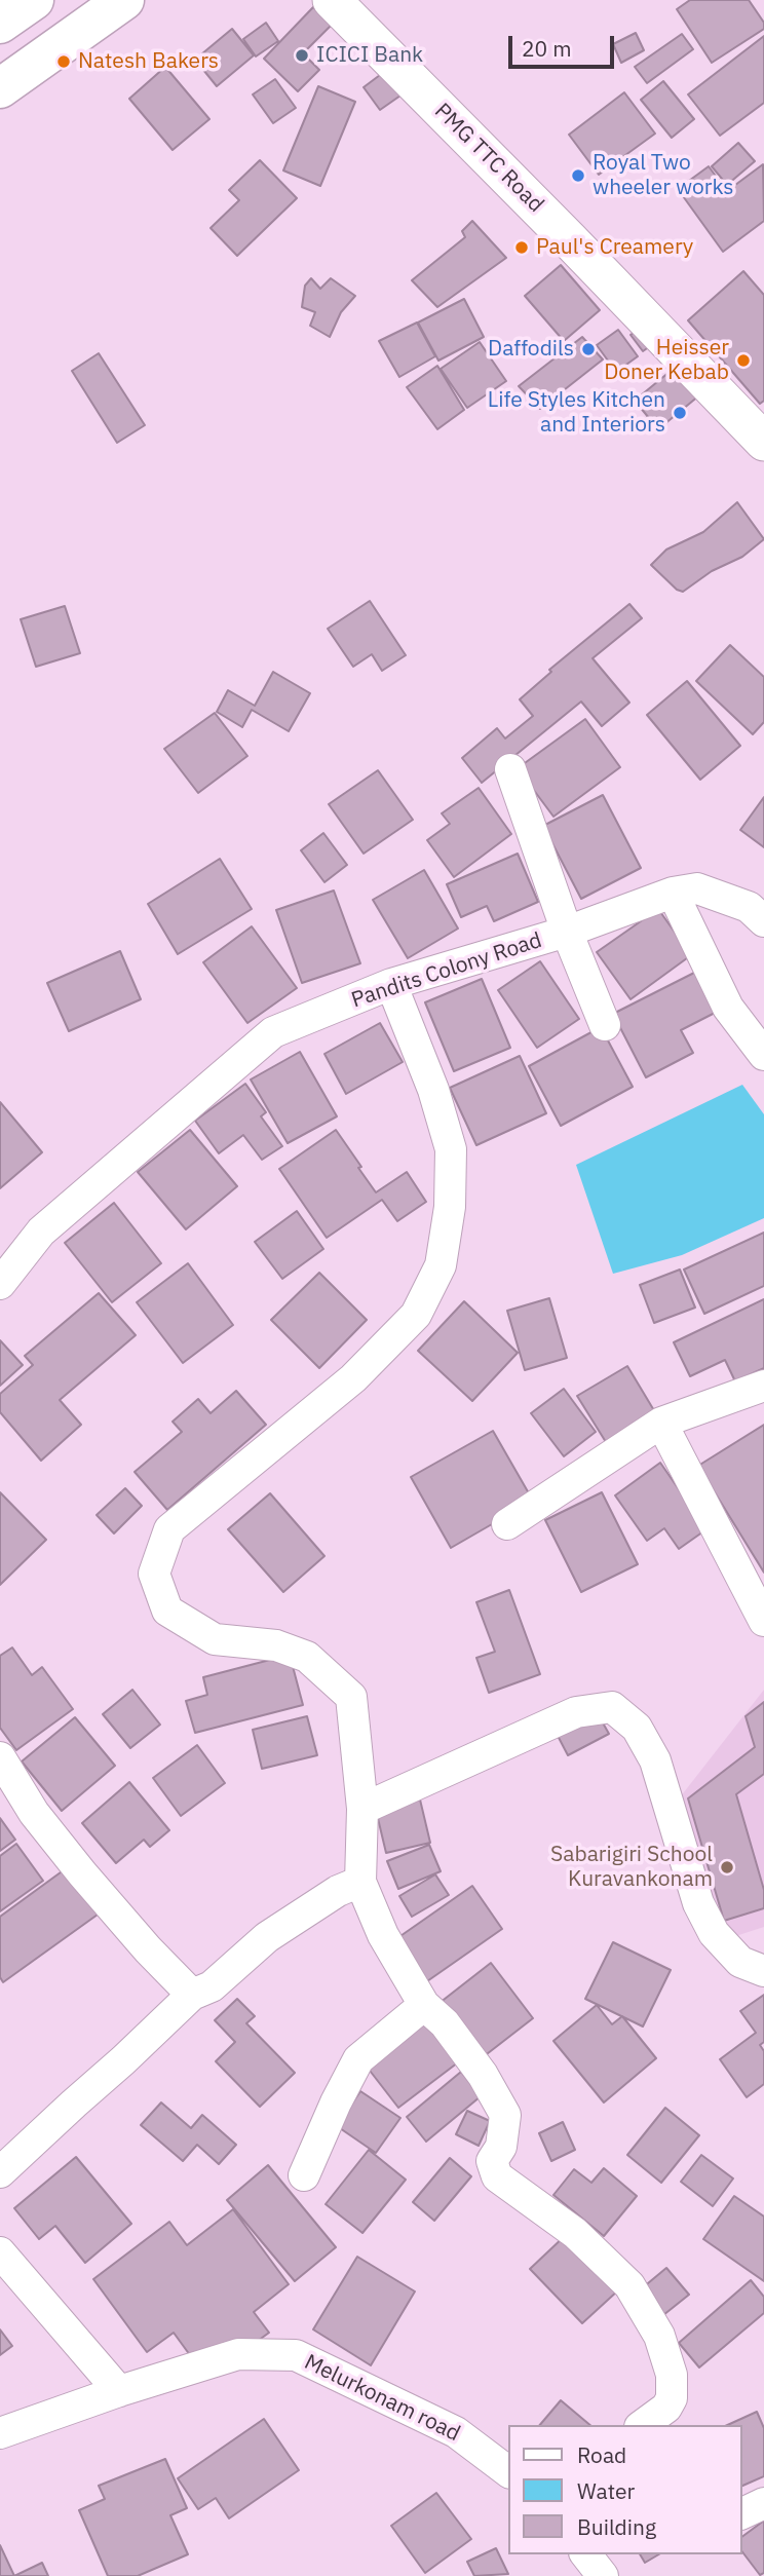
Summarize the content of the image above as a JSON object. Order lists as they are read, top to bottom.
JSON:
{
  "streets": {
    "street": ["PMG TTC Road", "Pandits Colony Road", "Melurkonam road"]
  },
  "places": [
    "ICICI Bank",
    "Natesh Bakers",
    "Royal Two wheeler works",
    "Paul's Creamery",
    "Daffodils",
    "Heisser Doner Kebab",
    "Life Styles Kitchen and Interiors",
    "Sabarigiri School Kuravankonam"
  ],
  "legend": ["Road", "Water", "Building"],
  "scale_bar": "20 m"
}
